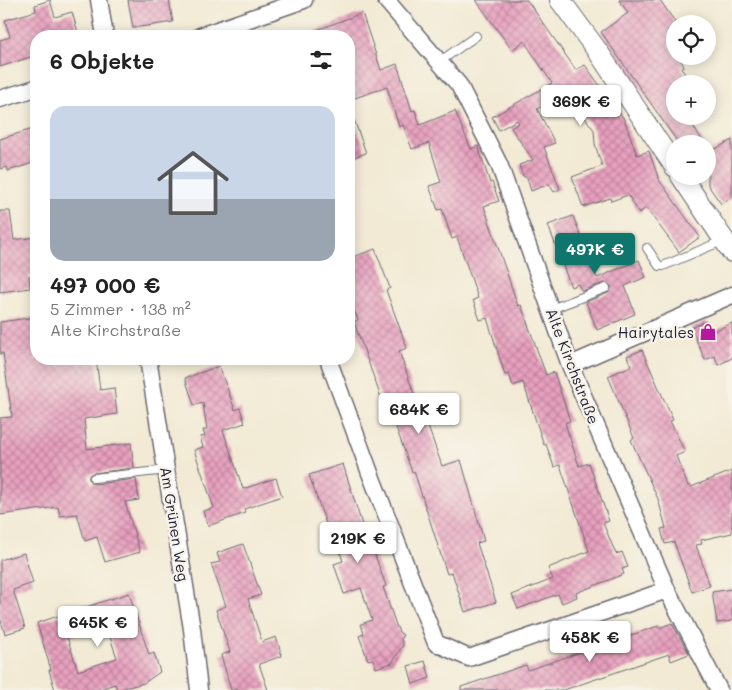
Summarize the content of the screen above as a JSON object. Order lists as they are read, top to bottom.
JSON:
{
  "streets": {
    "street": ["Alte Kirchstraße", "Am Grünen Weg"]
  },
  "places": {
    "shop": ["Hairytales"]
  },
  "page": {
    "map_buttons": ["+", "−"],
    "heading": "6 Objekte",
    "price": [
      "369K €",
      "497K €",
      "684K €",
      "219K €",
      "645K €",
      "458K €"
    ],
    "list": [
      {
        "name": "497 000 €",
        "note": "5 Zimmer · 138 m² · Alte Kirchstraße"
      }
    ]
  }
}
